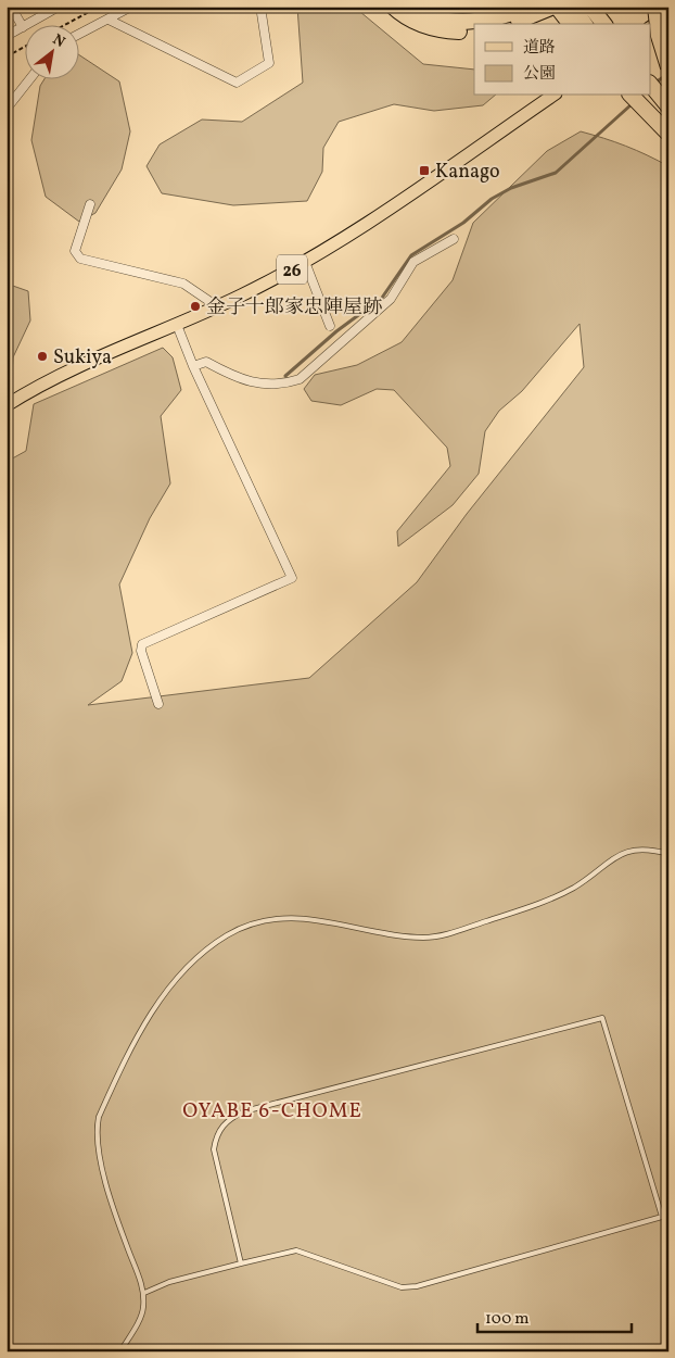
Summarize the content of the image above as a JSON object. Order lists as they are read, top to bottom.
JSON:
{
  "streets": {
    "main road": ["26"]
  },
  "districts": ["OYABE 6-CHOME"],
  "places": {
    "transit": ["Kanago"],
    "other": ["金子十郎家忠陣屋跡", "Sukiya"]
  },
  "legend": ["道路", "公園"],
  "scale_bar": "100 m",
  "north": "top right"
}
